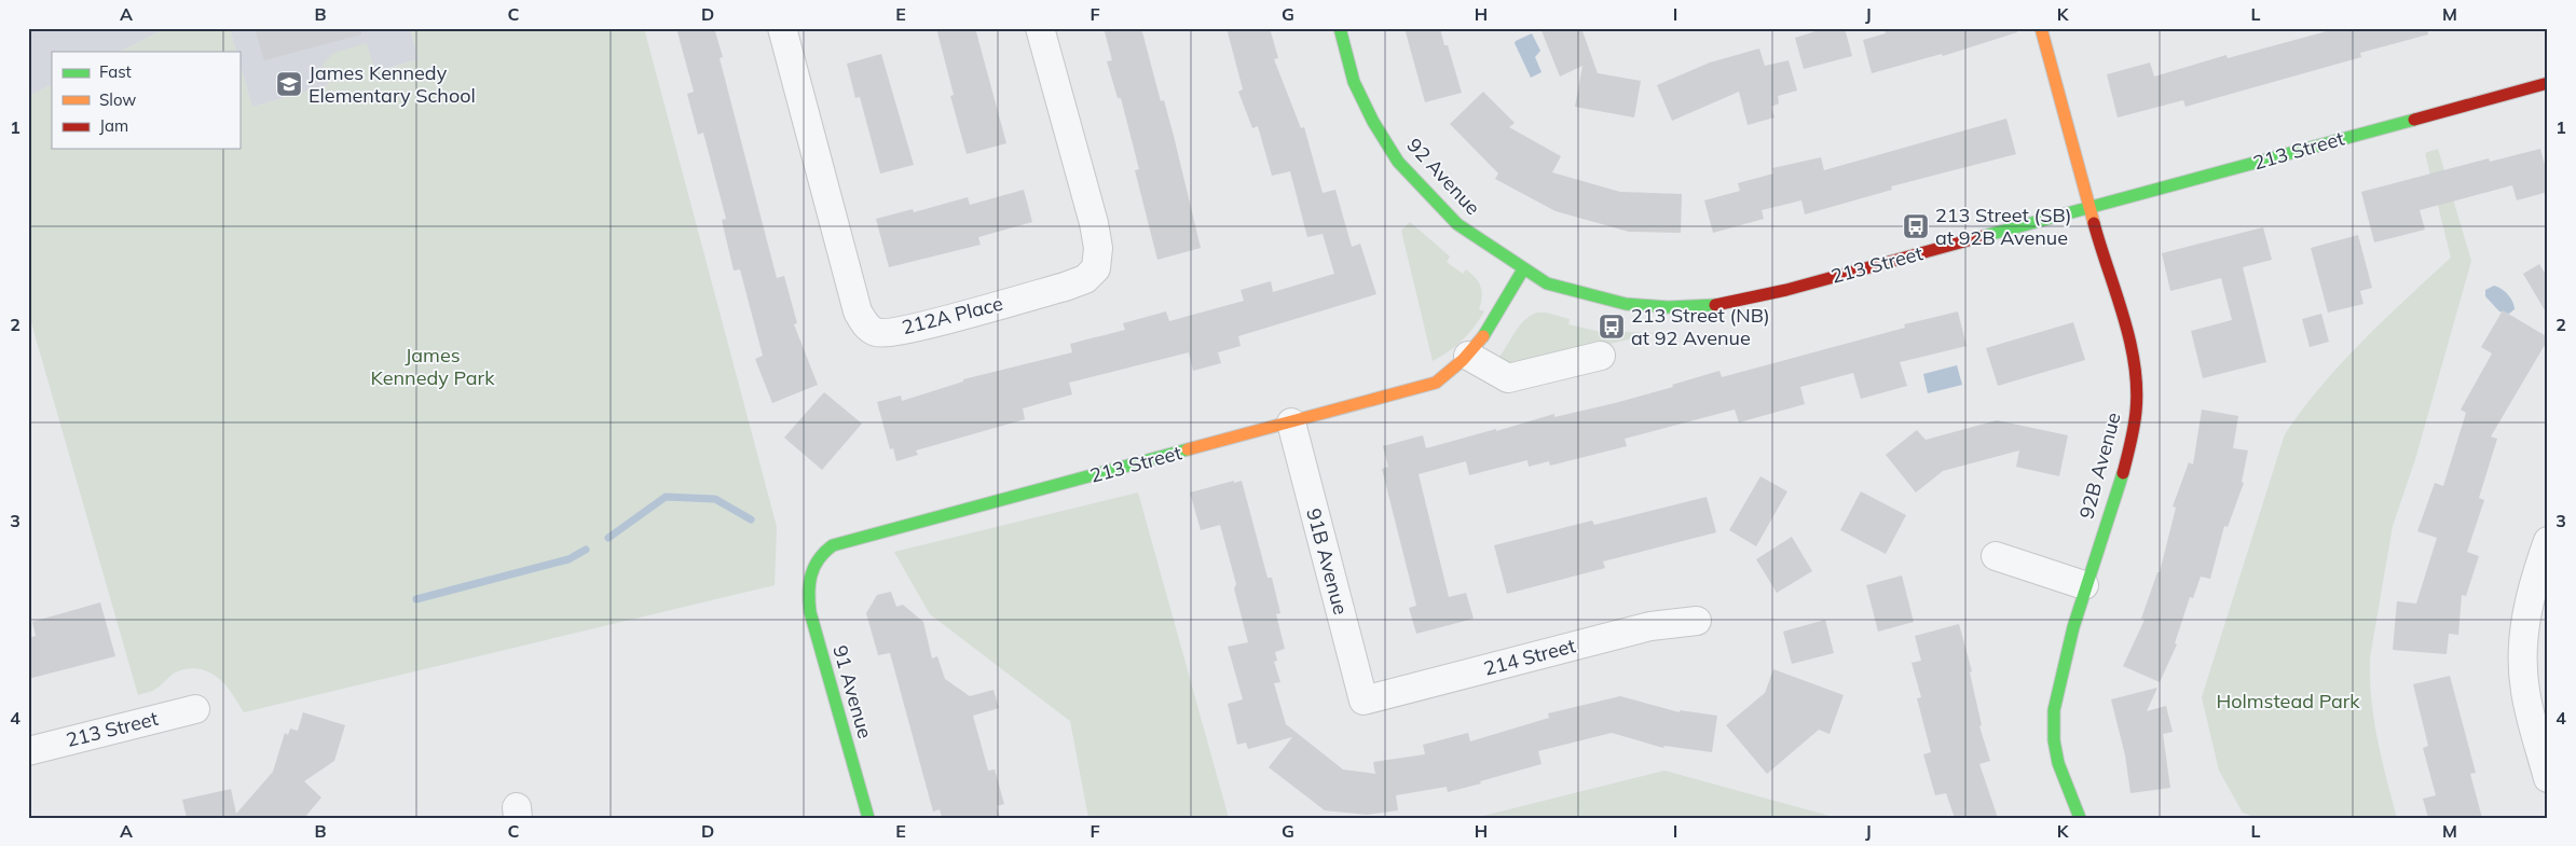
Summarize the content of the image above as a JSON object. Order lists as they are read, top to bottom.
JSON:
{
  "streets": {
    "street": [
      "213 Street",
      "92 Avenue",
      "212A Place",
      "92B Avenue",
      "91B Avenue",
      "214 Street",
      "91 Avenue"
    ]
  },
  "crossings": [
    ["213 Street", "92 Avenue"],
    ["213 Street", "92B Avenue"],
    ["213 Street", "91B Avenue"],
    ["213 Street", "91 Avenue"],
    ["91B Avenue", "214 Street"]
  ],
  "parks": ["James Kennedy Park", "Holmstead Park"],
  "places": {
    "school or university": ["James Kennedy Elementary School"],
    "bus stop": ["213 Street (SB) at 92B Avenue", "213 Street (NB) at 92 Avenue"]
  },
  "legend": ["Fast", "Slow", "Jam"],
  "grid": {
    "columns": [
      "A",
      "B",
      "C",
      "D",
      "E",
      "F",
      "G",
      "H",
      "I",
      "J",
      "K",
      "L",
      "M"
    ],
    "rows": [
      "1",
      "2",
      "3",
      "4"
    ]
  }
}
